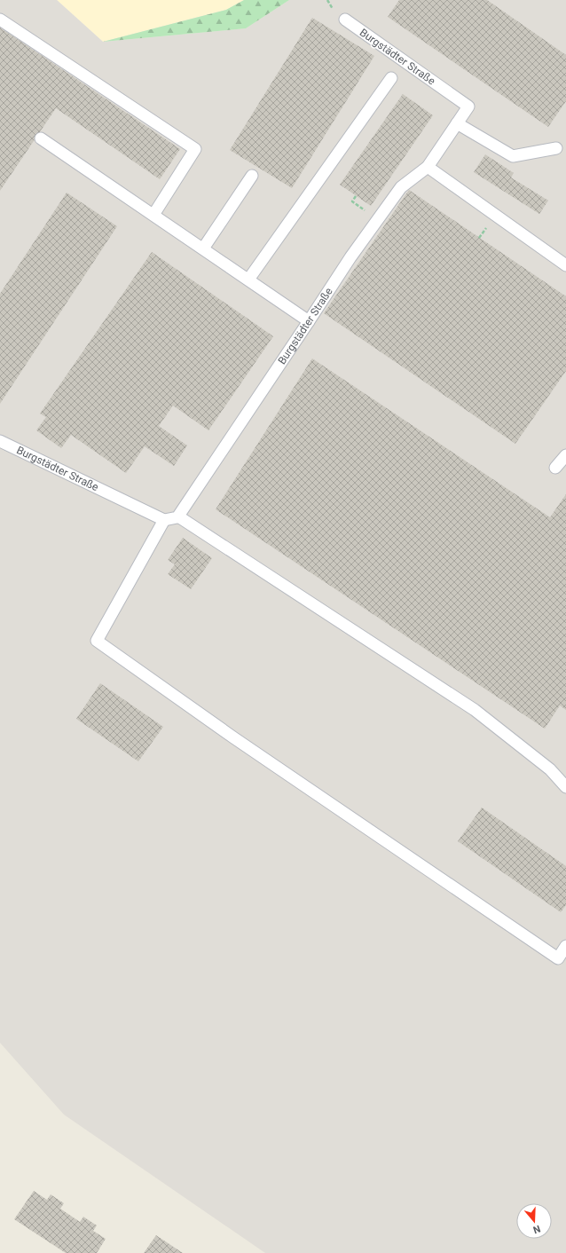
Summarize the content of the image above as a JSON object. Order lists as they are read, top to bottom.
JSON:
{
  "streets": {
    "lane": ["Burgstädter Straße"]
  },
  "north": "bottom"
}
